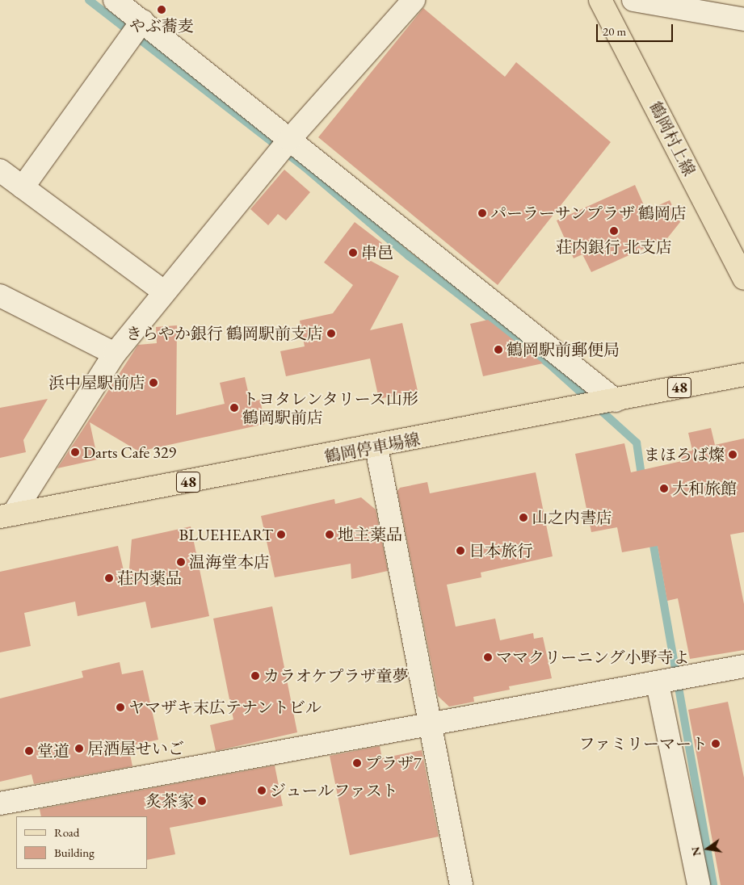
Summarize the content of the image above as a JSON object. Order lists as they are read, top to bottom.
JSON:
{
  "streets": {
    "main road": ["鶴岡村上線", "48", "鶴岡停車場線"]
  },
  "places": [
    "やぶ蕎麦",
    "パーラーサンプラザ 鶴岡店",
    "荘内銀行 北支店",
    "串邑",
    "きらやか銀行 鶴岡駅前支店",
    "鶴岡駅前郵便局",
    "浜中屋駅前店",
    "トヨタレンタリース山形 鶴岡駅前店",
    "Darts Cafe 329",
    "まほろば燦",
    "大和旅館",
    "山之内書店",
    "BLUEHEART",
    "地主薬品",
    "日本旅行",
    "温海堂本店",
    "荘内薬品",
    "ママクリーニング小野寺よ",
    "カラオケプラザ童夢",
    "ヤマザキ末広テナントビル",
    "ファミリーマート",
    "居酒屋せいご",
    "堂道",
    "プラザ7",
    "ジュールファスト",
    "炙茶家"
  ],
  "legend": ["Road", "Building"],
  "scale_bar": "20 m",
  "north": "left"
}
